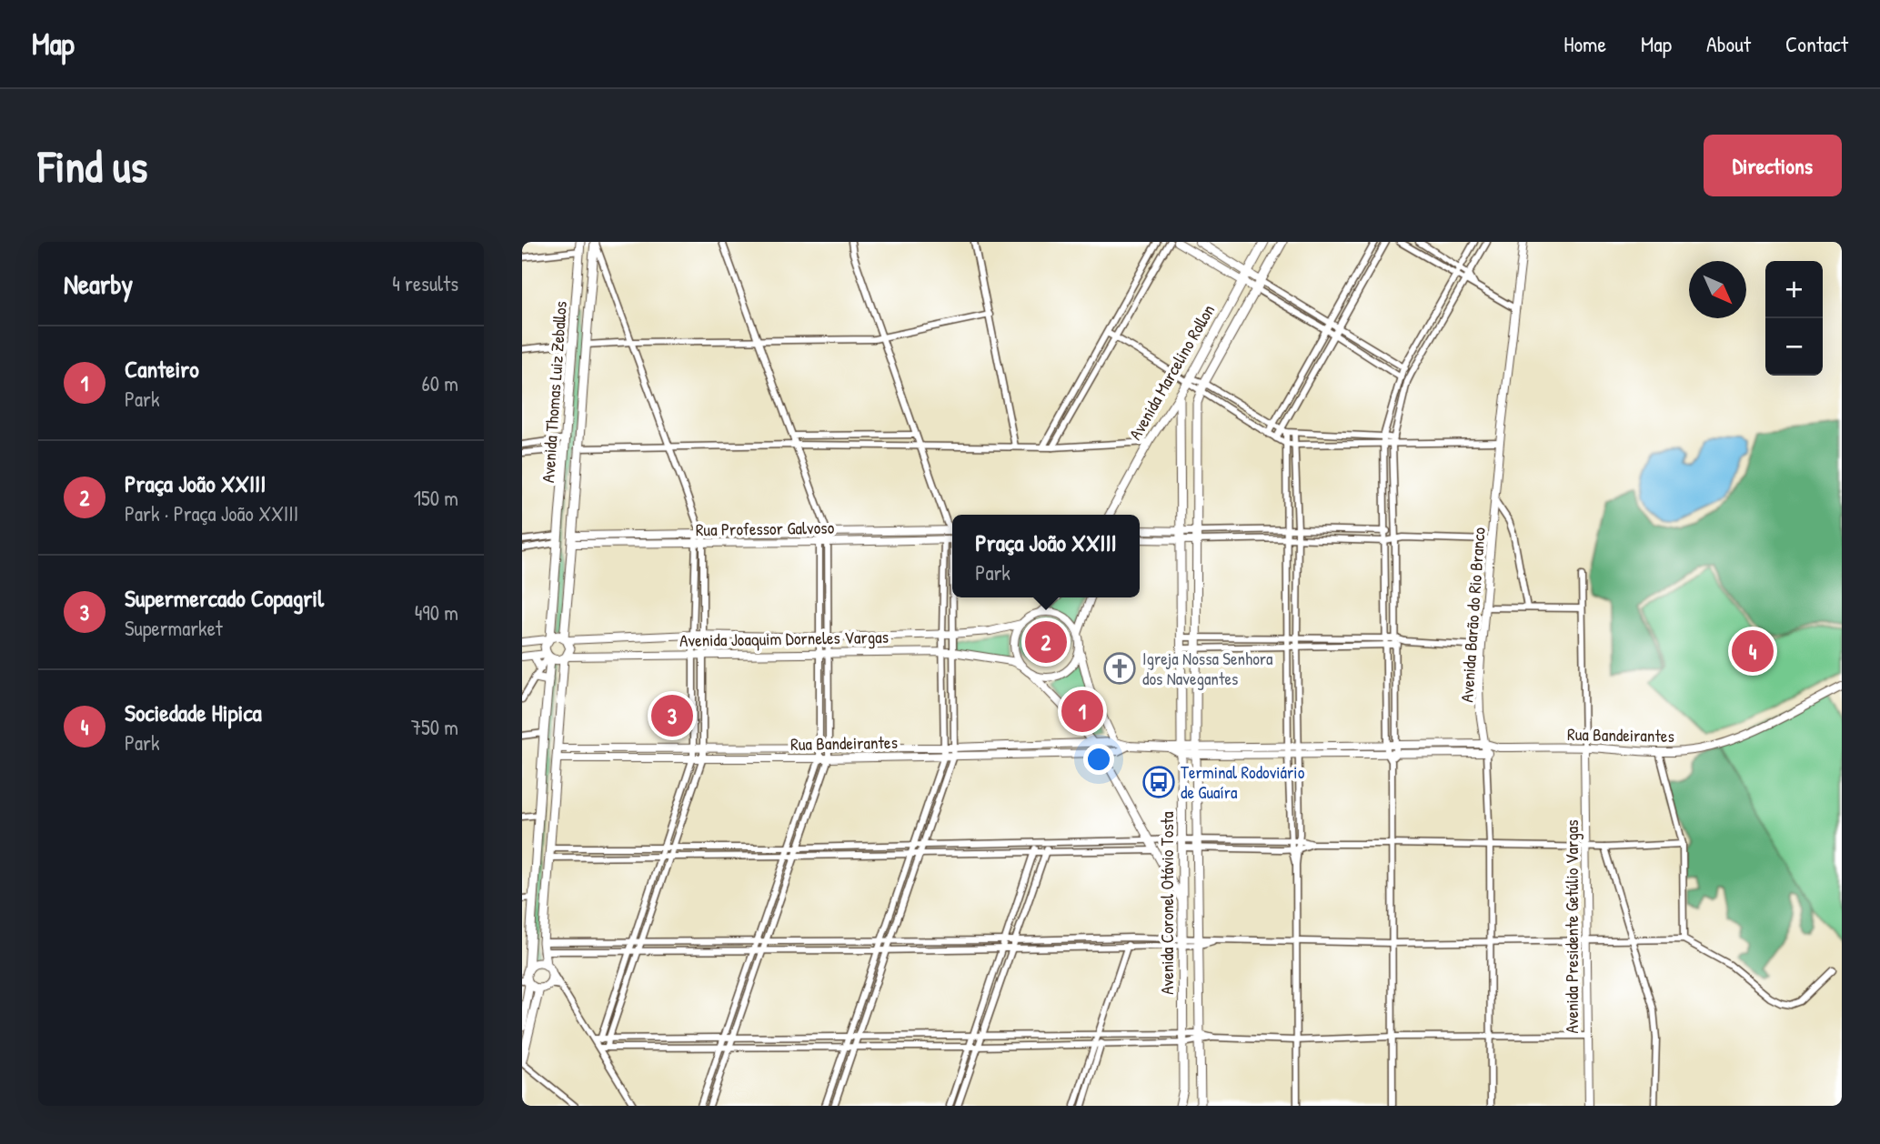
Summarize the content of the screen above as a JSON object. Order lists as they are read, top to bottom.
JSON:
{
  "streets": {
    "main road": [
      "Avenida Marcelino Rollon",
      "Avenida Thomas Luiz Zeballos",
      "Avenida Joaquim Dorneles Vargas",
      "Avenida Coronel Otávio Tosta"
    ],
    "street": [
      "Rua Professor Galvoso",
      "Avenida Barão do Rio Branco",
      "Rua Bandeirantes",
      "Avenida Presidente Getúlio Vargas"
    ]
  },
  "crossings": [
    ["Avenida Marcelino Rollon", "Avenida Coronel Otávio Tosta"],
    ["Avenida Thomas Luiz Zeballos", "Rua Professor Galvoso"],
    ["Avenida Thomas Luiz Zeballos", "Avenida Joaquim Dorneles Vargas"],
    ["Avenida Thomas Luiz Zeballos", "Rua Bandeirantes"],
    ["Avenida Barão do Rio Branco", "Rua Bandeirantes"],
    ["Rua Bandeirantes", "Avenida Coronel Otávio Tosta"],
    ["Rua Bandeirantes", "Avenida Presidente Getúlio Vargas"]
  ],
  "places": {
    "church": ["Igreja Nossa Senhora dos Navegantes"],
    "bus stop": ["Terminal Rodoviário de Guaíra"]
  },
  "north": "bottom right",
  "page": {
    "header": "Map",
    "nav": [
      "Home",
      "Map",
      "About",
      "Contact"
    ],
    "buttons": "Directions",
    "title": "Find us",
    "heading": ["Nearby", "4 results"],
    "map_buttons": ["+", "−"],
    "list": [
      {
        "mark": "1",
        "name": "Canteiro",
        "note": "Park",
        "value": "60 m"
      },
      {
        "mark": "2",
        "name": "Praça João XXIII",
        "note": "Park · Praça João XXIII",
        "value": "150 m"
      },
      {
        "mark": "3",
        "name": "Supermercado Copagril",
        "note": "Supermarket",
        "value": "490 m"
      },
      {
        "mark": "4",
        "name": "Sociedade Hipica",
        "note": "Park",
        "value": "750 m"
      }
    ],
    "popup": ["Praça João XXIII", "Park"],
    "pins": [
      "2",
      "4",
      "1",
      "3"
    ]
  }
}
